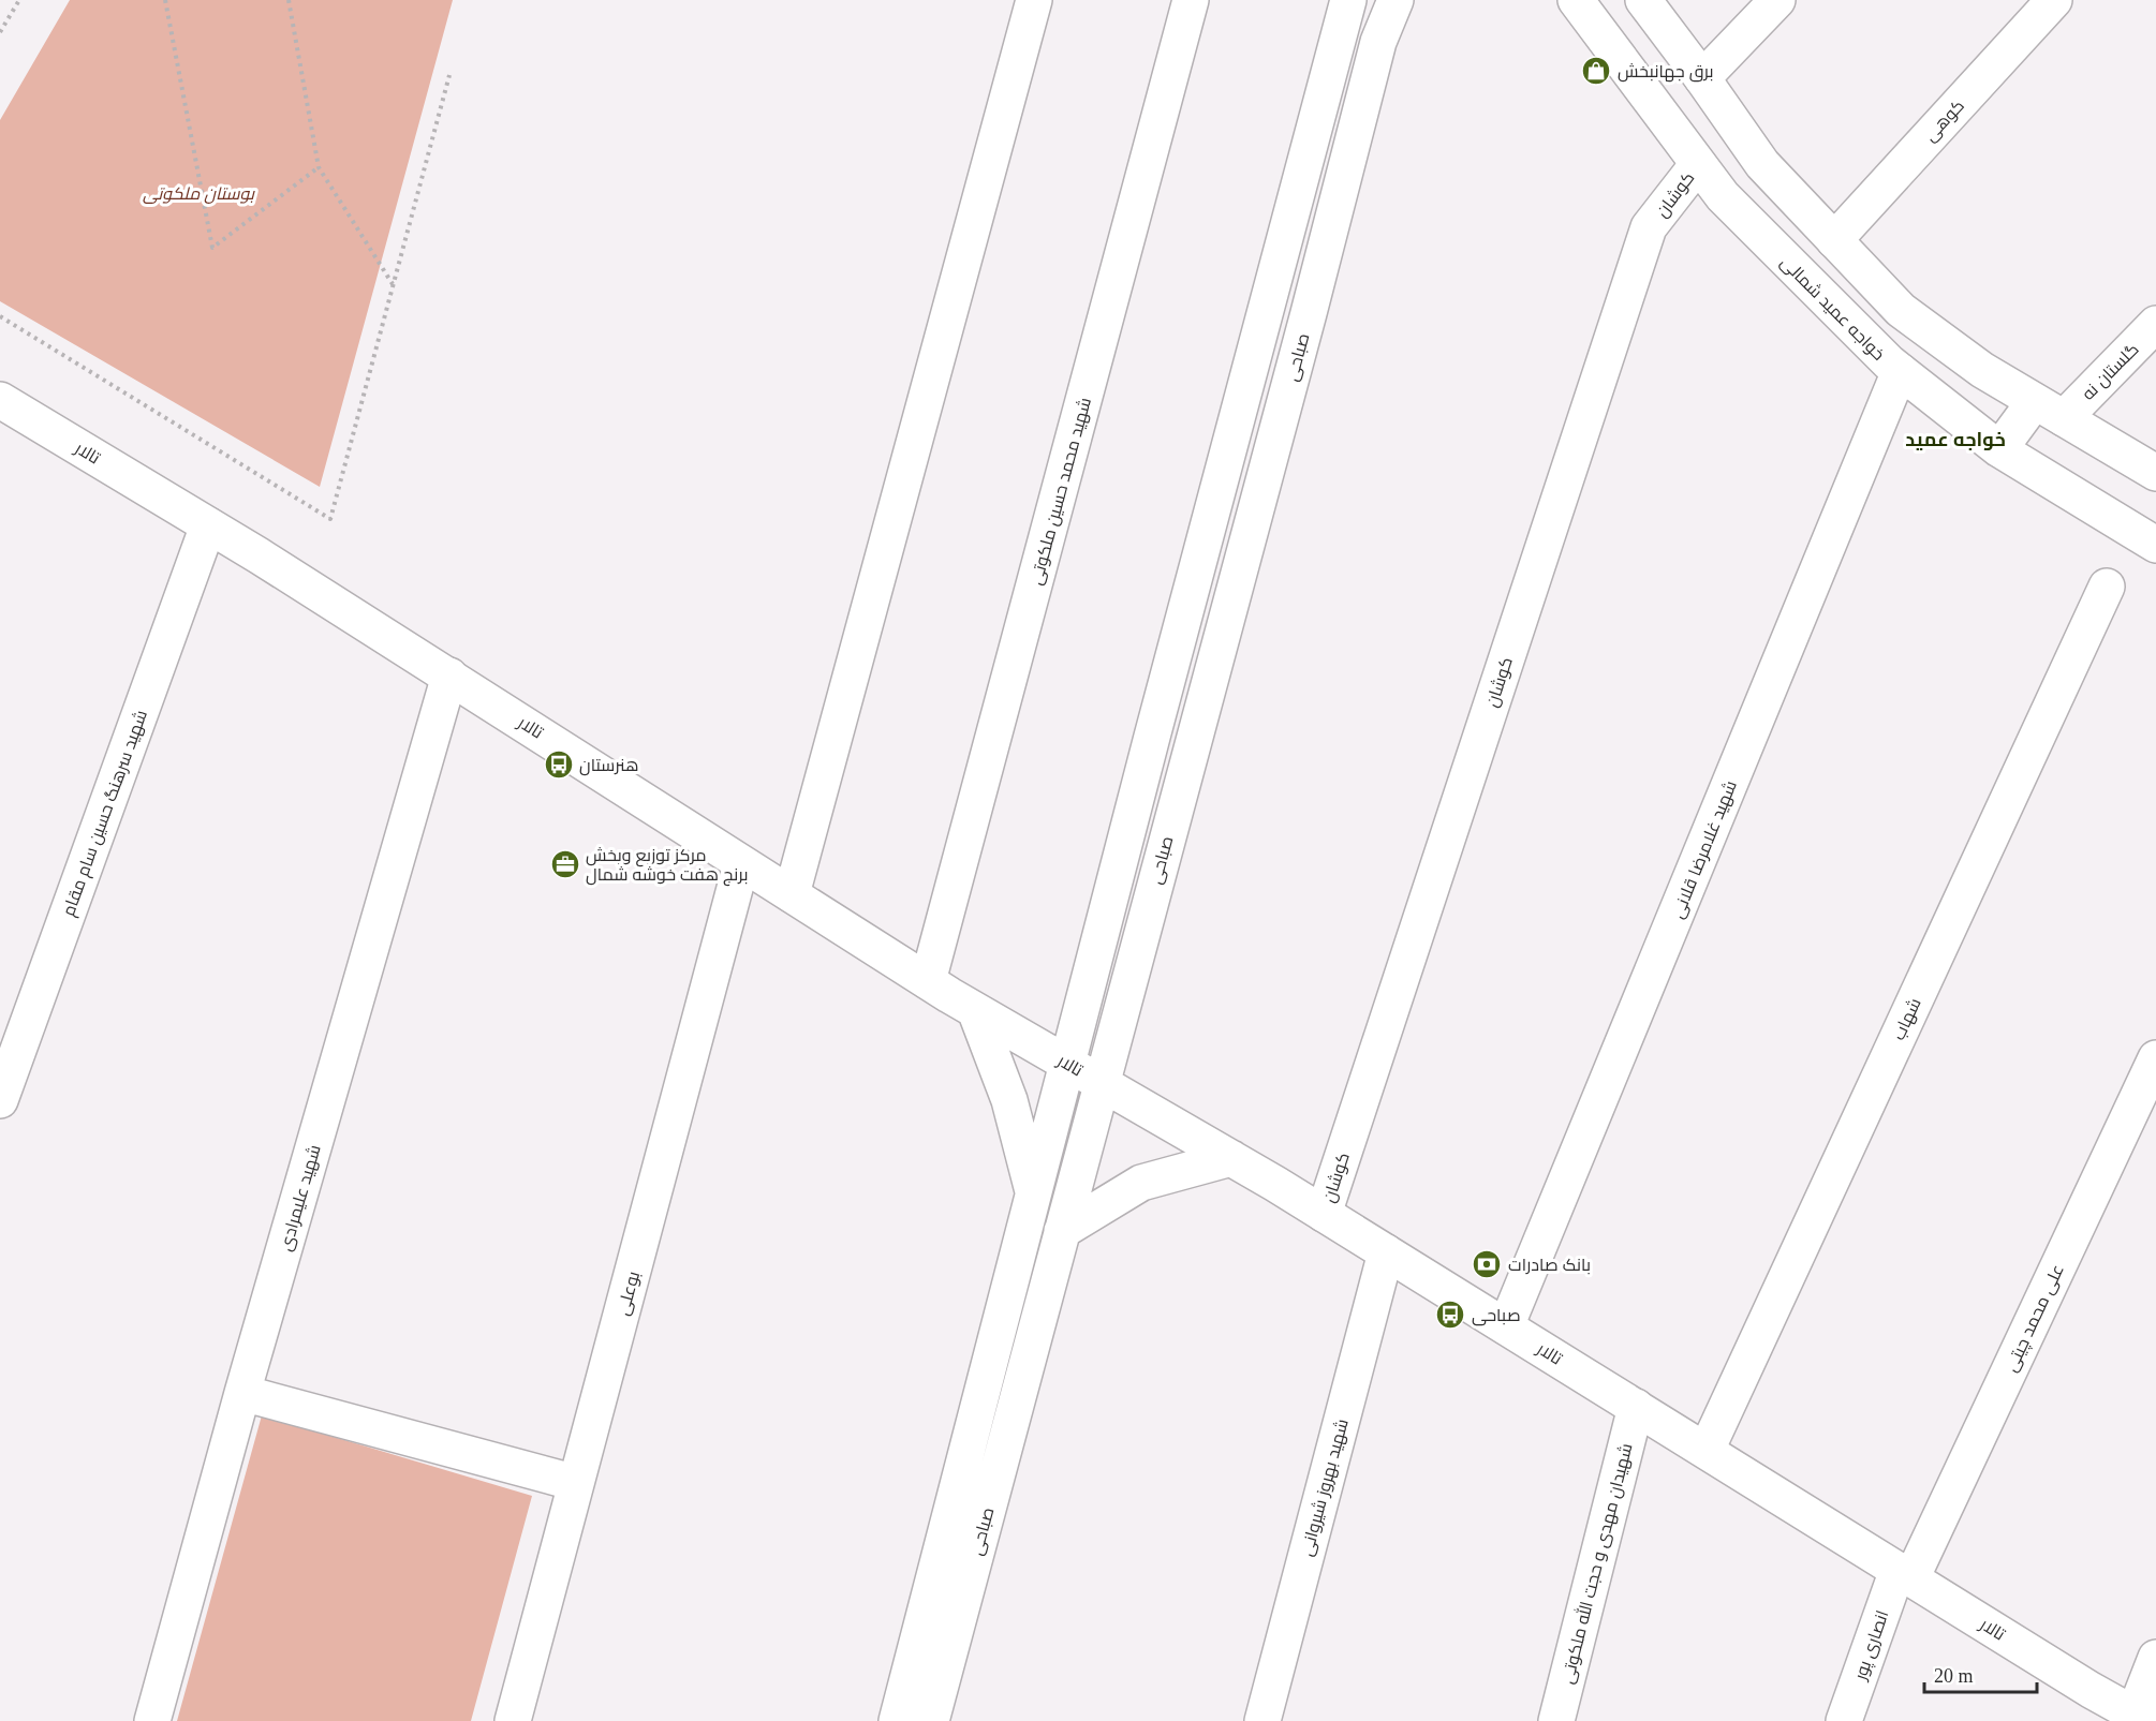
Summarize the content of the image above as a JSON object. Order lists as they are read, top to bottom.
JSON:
{
  "streets": {
    "street": [
      "کوهی",
      "کوشان",
      "خواجه عمید شمالی",
      "صباحی",
      "گلستان نه",
      "تالار",
      "شهید محمد حسین ملکوتی",
      "شهید سرهنگ حسین سام مقام",
      "شهید غلامرضا قلانی",
      "شهاب",
      "شهید علیمرادی",
      "بوعلی",
      "علی محمد چیتی",
      "شهید بهروز شیروانی",
      "شهیدان مهدی و حجت الله ملکوتی",
      "انصاری پور"
    ]
  },
  "crossings": [
    ["کوشان", "خواجه عمید شمالی"],
    ["کوشان", "تالار"],
    ["خواجه عمید شمالی", "گلستان نه"],
    ["خواجه عمید شمالی", "شهید غلامرضا قلانی"],
    ["صباحی", "تالار"],
    ["تالار", "شهید محمد حسین ملکوتی"],
    ["تالار", "شهید سرهنگ حسین سام مقام"],
    ["تالار", "شهید غلامرضا قلانی"],
    ["تالار", "شهاب"],
    ["تالار", "شهید علیمرادی"],
    ["تالار", "بوعلی"],
    ["تالار", "علی محمد چیتی"],
    ["تالار", "شهید بهروز شیروانی"],
    ["تالار", "شهیدان مهدی و حجت الله ملکوتی"],
    ["تالار", "انصاری پور"],
    ["علی محمد چیتی", "انصاری پور"]
  ],
  "districts": ["خواجه عمید"],
  "parks": ["بوستان ملکوتی"],
  "places": {
    "shop": ["برق جهانبخش"],
    "bus stop": ["هنرستان", "صباحی"],
    "office": ["مرکز توزیع وپخش برنج هفت خوشه شمال"],
    "bank": ["بانک صادرات"]
  },
  "scale_bar": "20 m"
}
